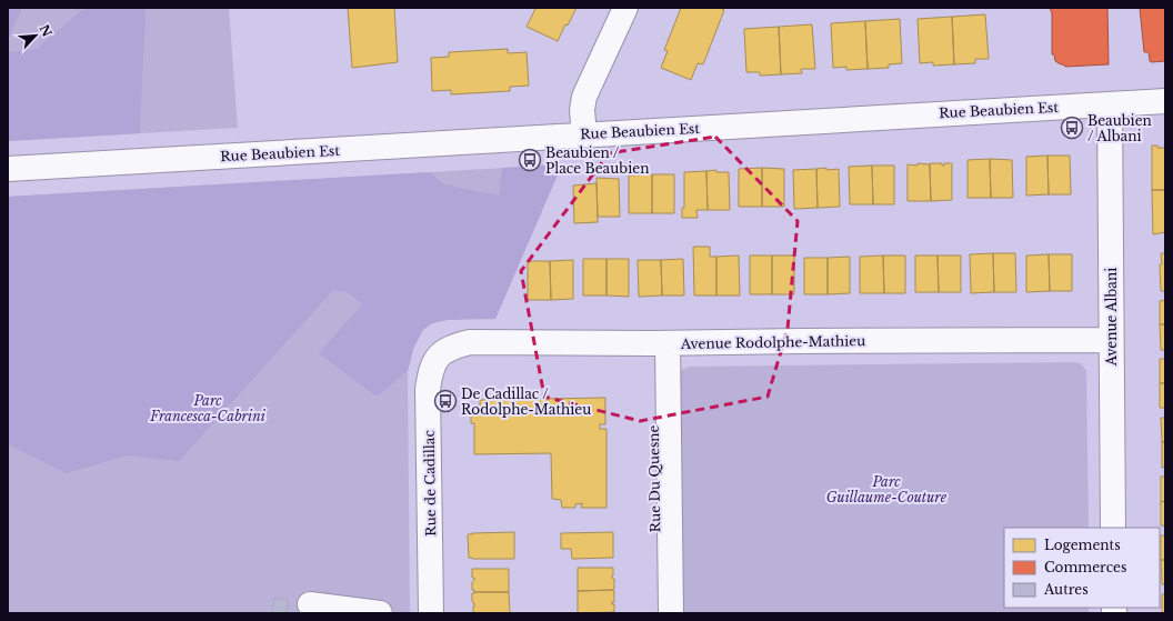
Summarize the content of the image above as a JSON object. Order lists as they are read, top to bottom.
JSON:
{
  "streets": {
    "street": [
      "Rue Beaubien Est",
      "Avenue Albani",
      "Avenue Rodolphe-Mathieu",
      "Rue Du Quesne",
      "Rue de Cadillac"
    ]
  },
  "crossings": [
    ["Rue Beaubien Est", "Avenue Albani"],
    ["Avenue Albani", "Avenue Rodolphe-Mathieu"],
    ["Avenue Rodolphe-Mathieu", "Rue Du Quesne"],
    ["Avenue Rodolphe-Mathieu", "Rue de Cadillac"]
  ],
  "parks": ["Parc Francesca-Cabrini", "Parc Guillaume-Couture"],
  "places": {
    "bus stop": ["Beaubien / Albani", "Beaubien / Place Beaubien", "De Cadillac / Rodolphe-Mathieu"]
  },
  "legend": ["Logements", "Commerces", "Autres"],
  "north": "top right"
}
